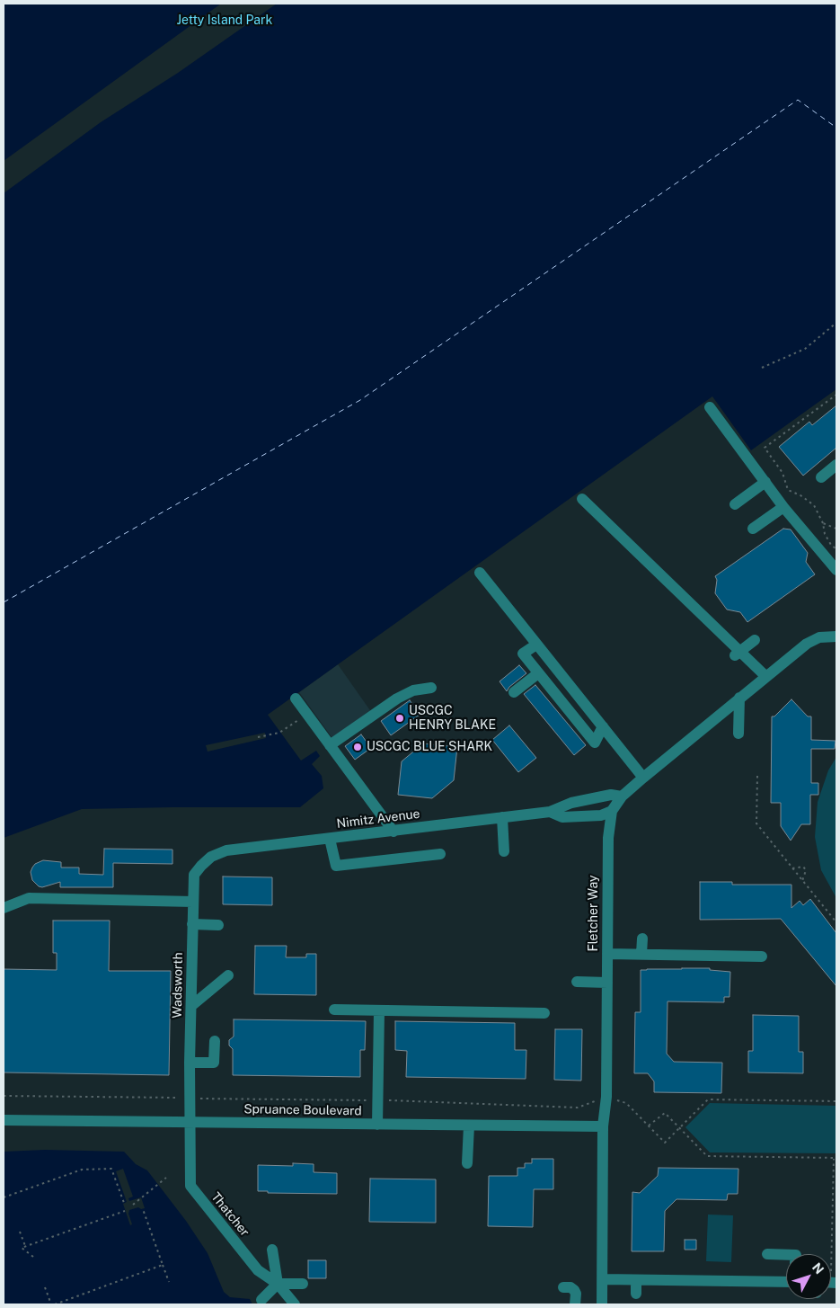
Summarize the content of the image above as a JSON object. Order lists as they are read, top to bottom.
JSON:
{
  "streets": {
    "street": [
      "Nimitz Avenue",
      "Fletcher Way",
      "Wadsworth",
      "Spruance Boulevard",
      "Thatcher"
    ]
  },
  "crossings": [
    ["Nimitz Avenue", "Fletcher Way"],
    ["Nimitz Avenue", "Wadsworth"],
    ["Fletcher Way", "Spruance Boulevard"],
    ["Wadsworth", "Spruance Boulevard"],
    ["Wadsworth", "Thatcher"],
    ["Spruance Boulevard", "Thatcher"]
  ],
  "parks": ["Jetty Island Park"],
  "places": ["USCGC HENRY BLAKE", "USCGC BLUE SHARK"],
  "north": "top right"
}
